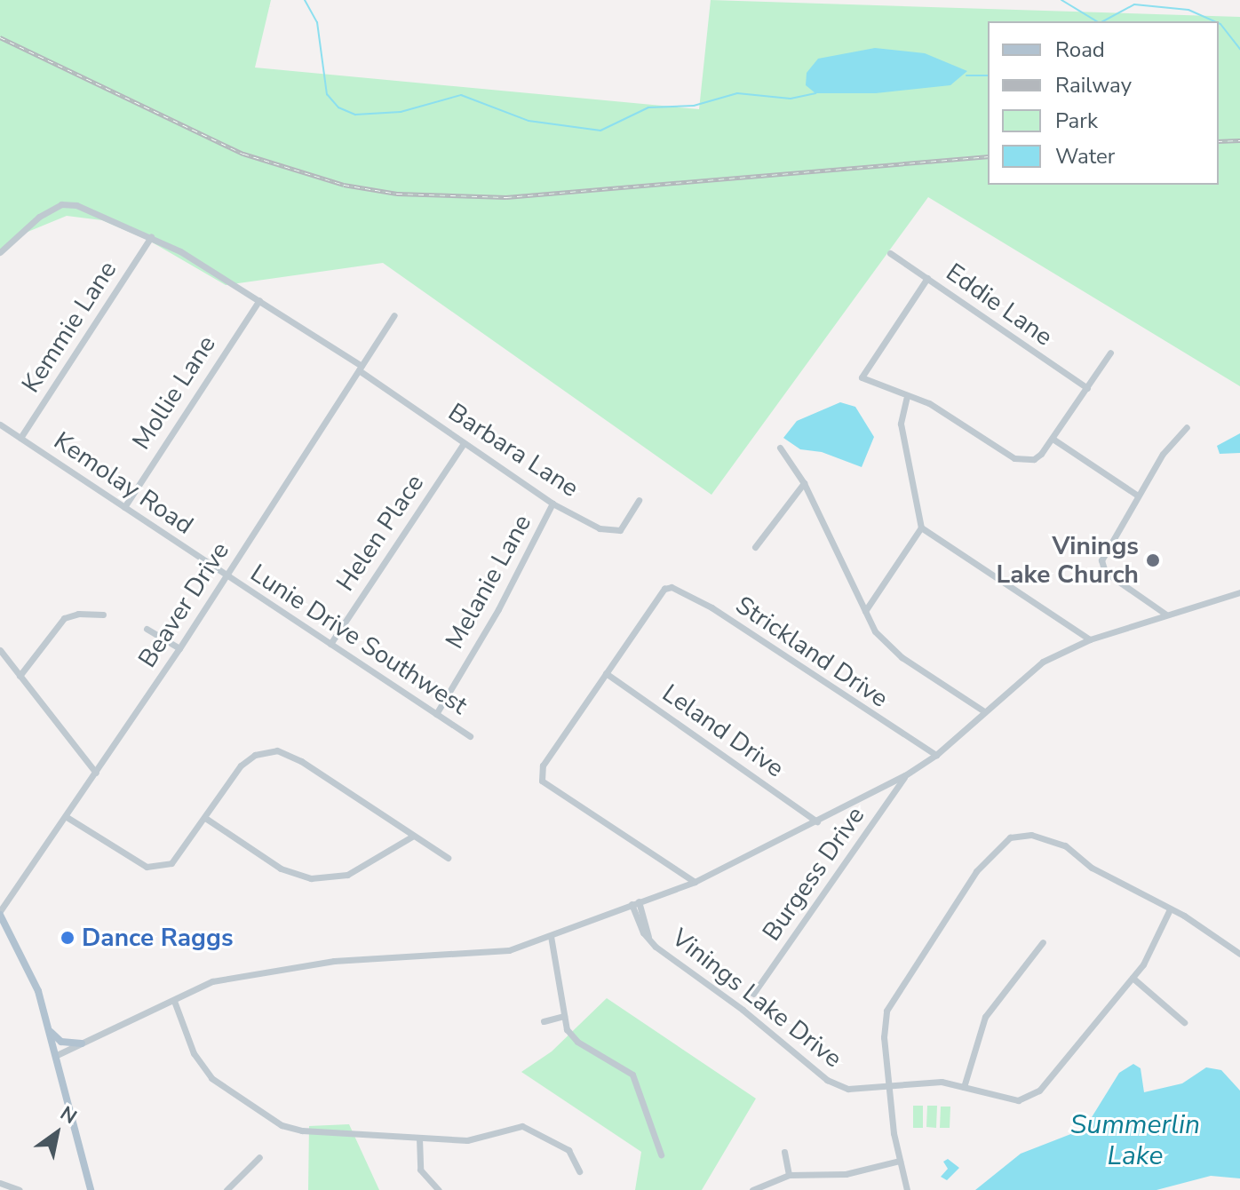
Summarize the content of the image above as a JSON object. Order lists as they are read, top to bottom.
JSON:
{
  "streets": {
    "street": [
      "Eddie Lane",
      "Kemmie Lane",
      "Mollie Lane",
      "Barbara Lane",
      "Kemolay Road",
      "Helen Place",
      "Melanie Lane",
      "Beaver Drive",
      "Lunie Drive Southwest",
      "Strickland Drive",
      "Leland Drive",
      "Burgess Drive",
      "Vinings Lake Drive"
    ]
  },
  "crossings": [
    ["Kemmie Lane", "Barbara Lane"],
    ["Kemmie Lane", "Kemolay Road"],
    ["Mollie Lane", "Barbara Lane"],
    ["Mollie Lane", "Kemolay Road"],
    ["Barbara Lane", "Helen Place"],
    ["Barbara Lane", "Melanie Lane"],
    ["Barbara Lane", "Beaver Drive"],
    ["Kemolay Road", "Beaver Drive"],
    ["Kemolay Road", "Lunie Drive Southwest"],
    ["Helen Place", "Lunie Drive Southwest"],
    ["Melanie Lane", "Lunie Drive Southwest"],
    ["Beaver Drive", "Lunie Drive Southwest"],
    ["Strickland Drive", "Leland Drive"]
  ],
  "water": ["Summerlin Lake"],
  "places": ["Vinings Lake Church", "Dance Raggs"],
  "legend": [
    "Road",
    "Railway",
    "Park",
    "Water"
  ],
  "north": "top right"
}
